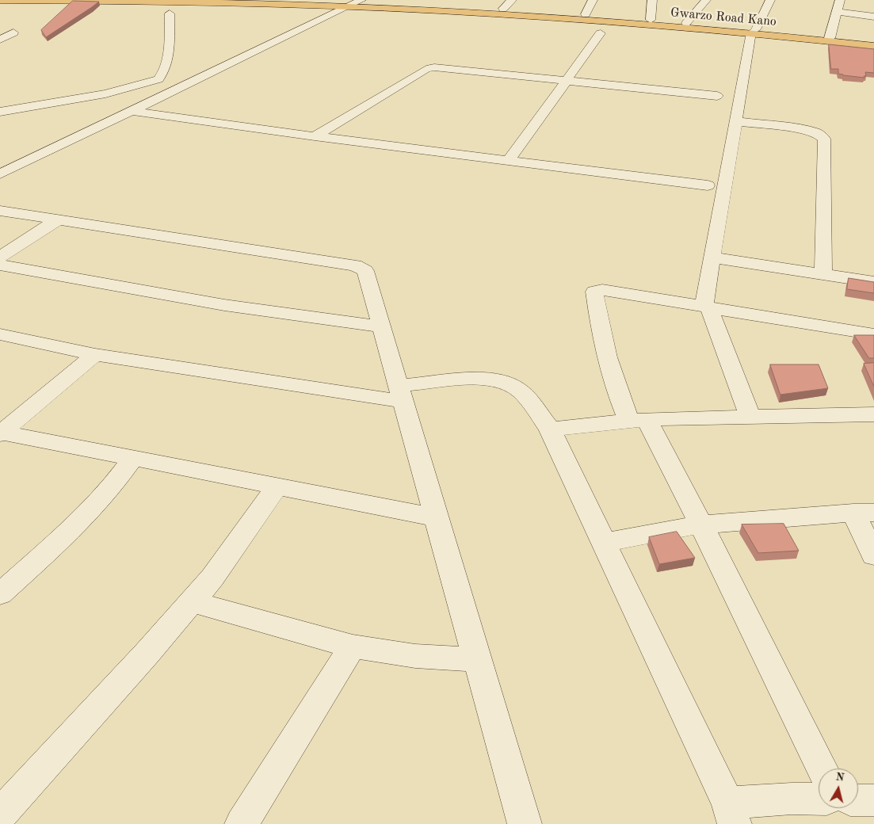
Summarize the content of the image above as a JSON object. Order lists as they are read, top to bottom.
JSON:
{
  "streets": {
    "main road": ["Gwarzo Road Kano"]
  },
  "north": "top"
}
